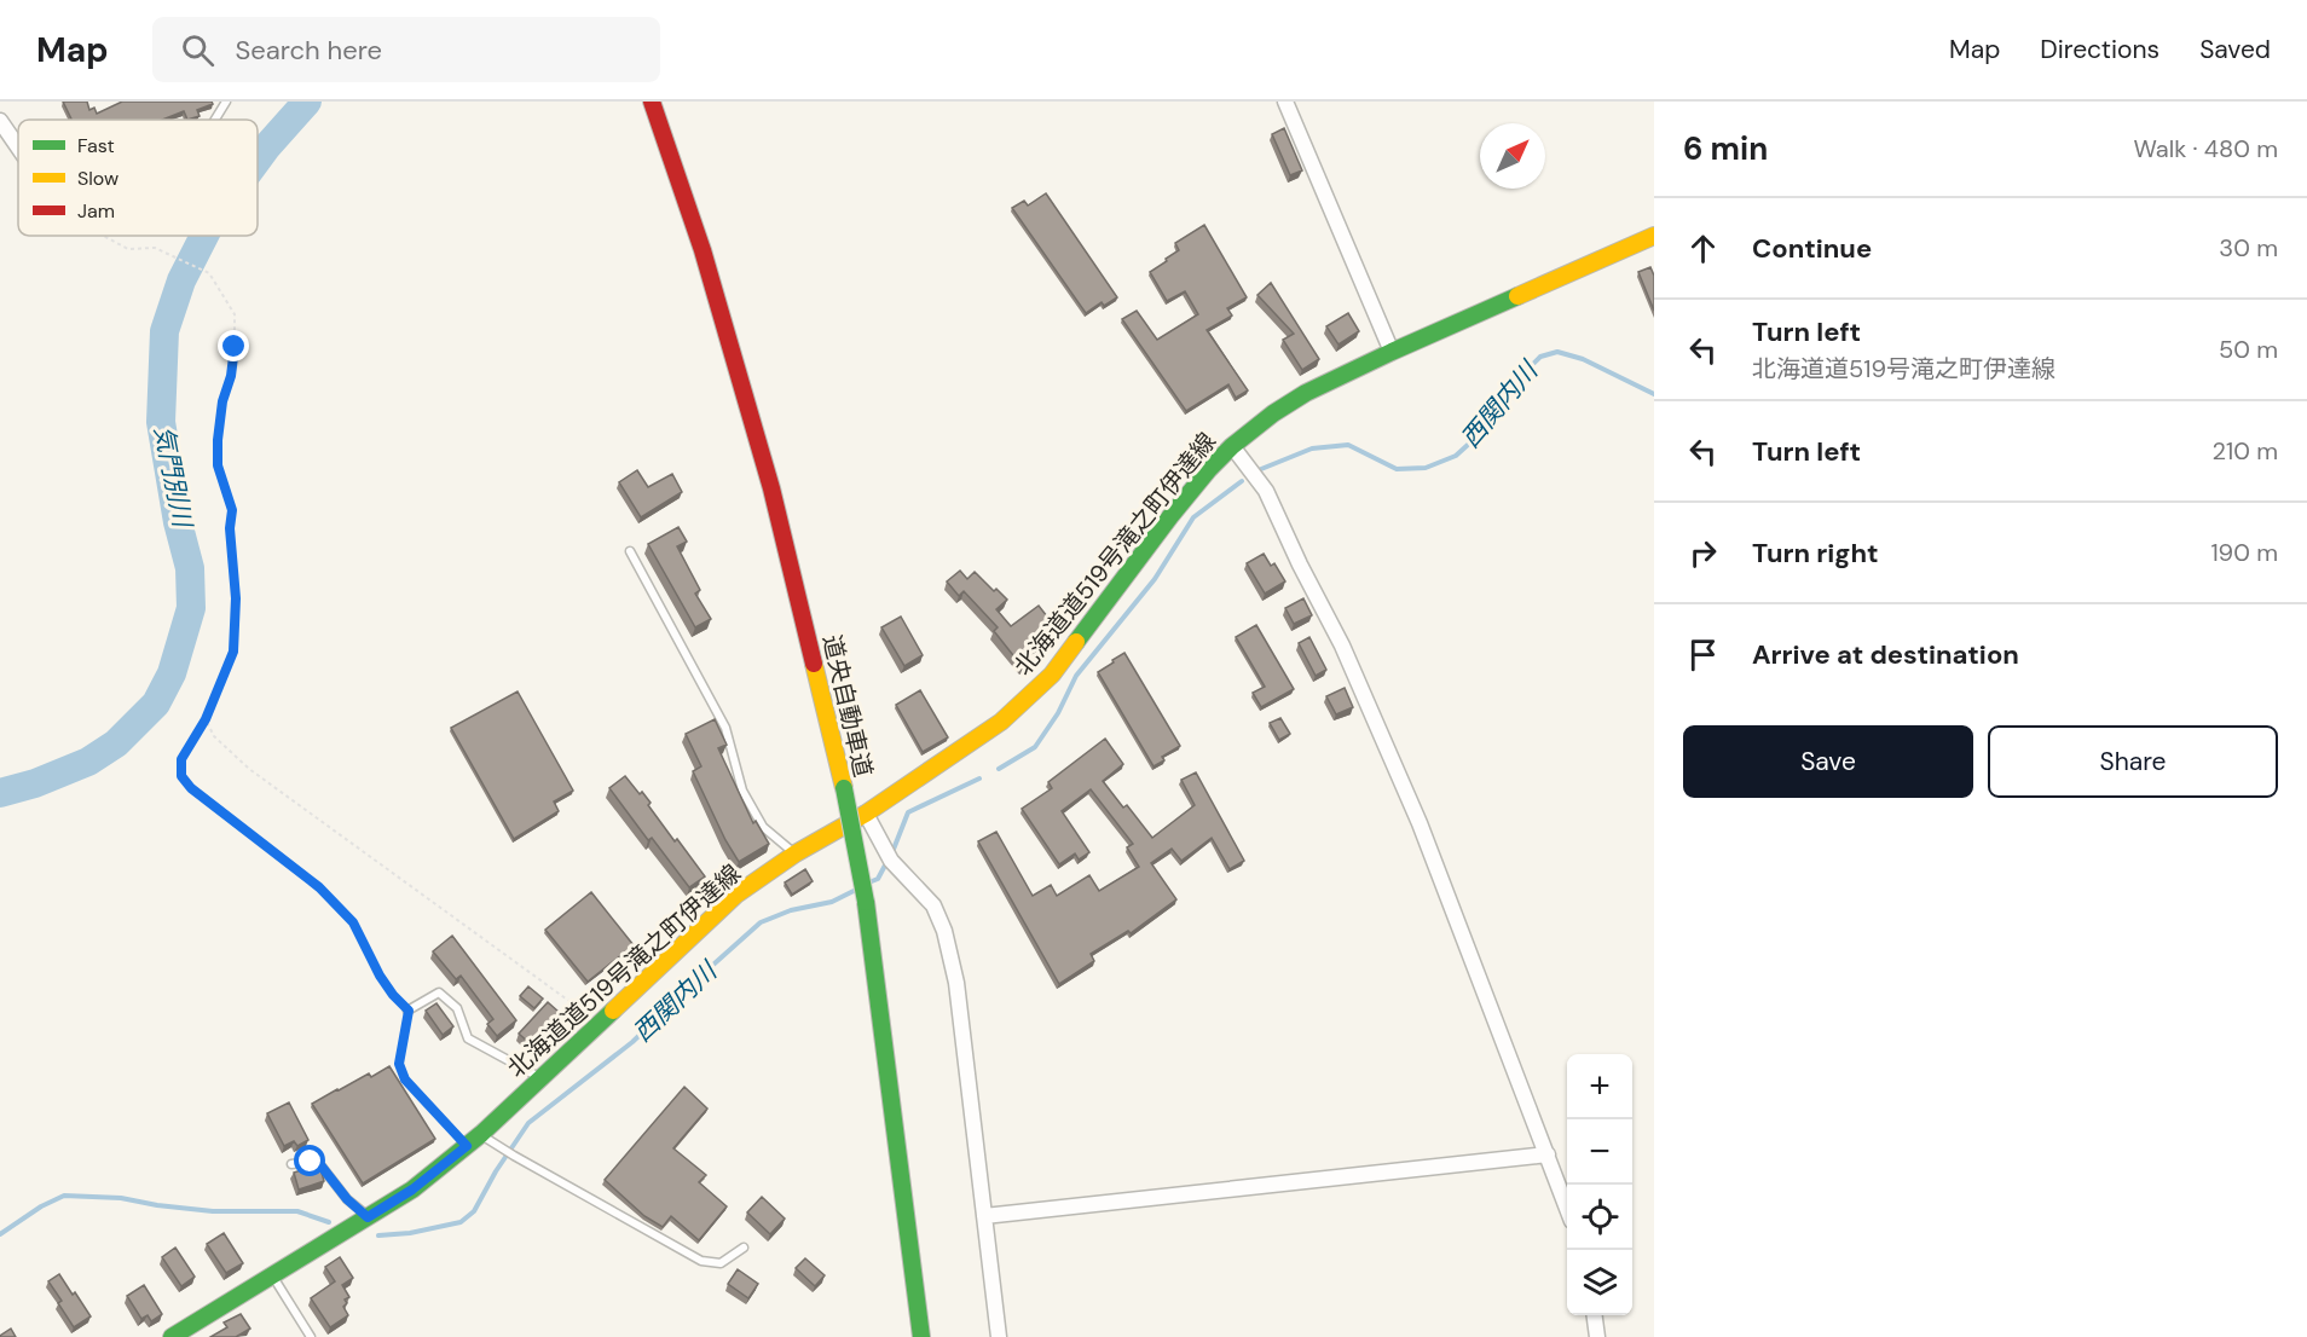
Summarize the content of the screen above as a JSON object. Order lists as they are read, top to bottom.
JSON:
{
  "streets": {
    "main road": ["北海道道519号滝之町伊達線", "道央自動車道"]
  },
  "water": ["西関内川", "気門別川"],
  "legend": ["Fast", "Slow", "Jam"],
  "north": "top right",
  "page": {
    "header": "Map",
    "search": "Search here",
    "nav": ["Map", "Directions", "Saved"],
    "heading": ["6 min", "Walk · 480 m"],
    "list": [
      ["Continue", "30 m"],
      ["Turn left", "北海道道519号滝之町伊達線", "50 m"],
      ["Turn left", "210 m"],
      ["Turn right", "190 m"],
      "Arrive at destination"
    ],
    "buttons": ["Save", "Share"],
    "map_buttons": ["+", "−"]
  }
}
